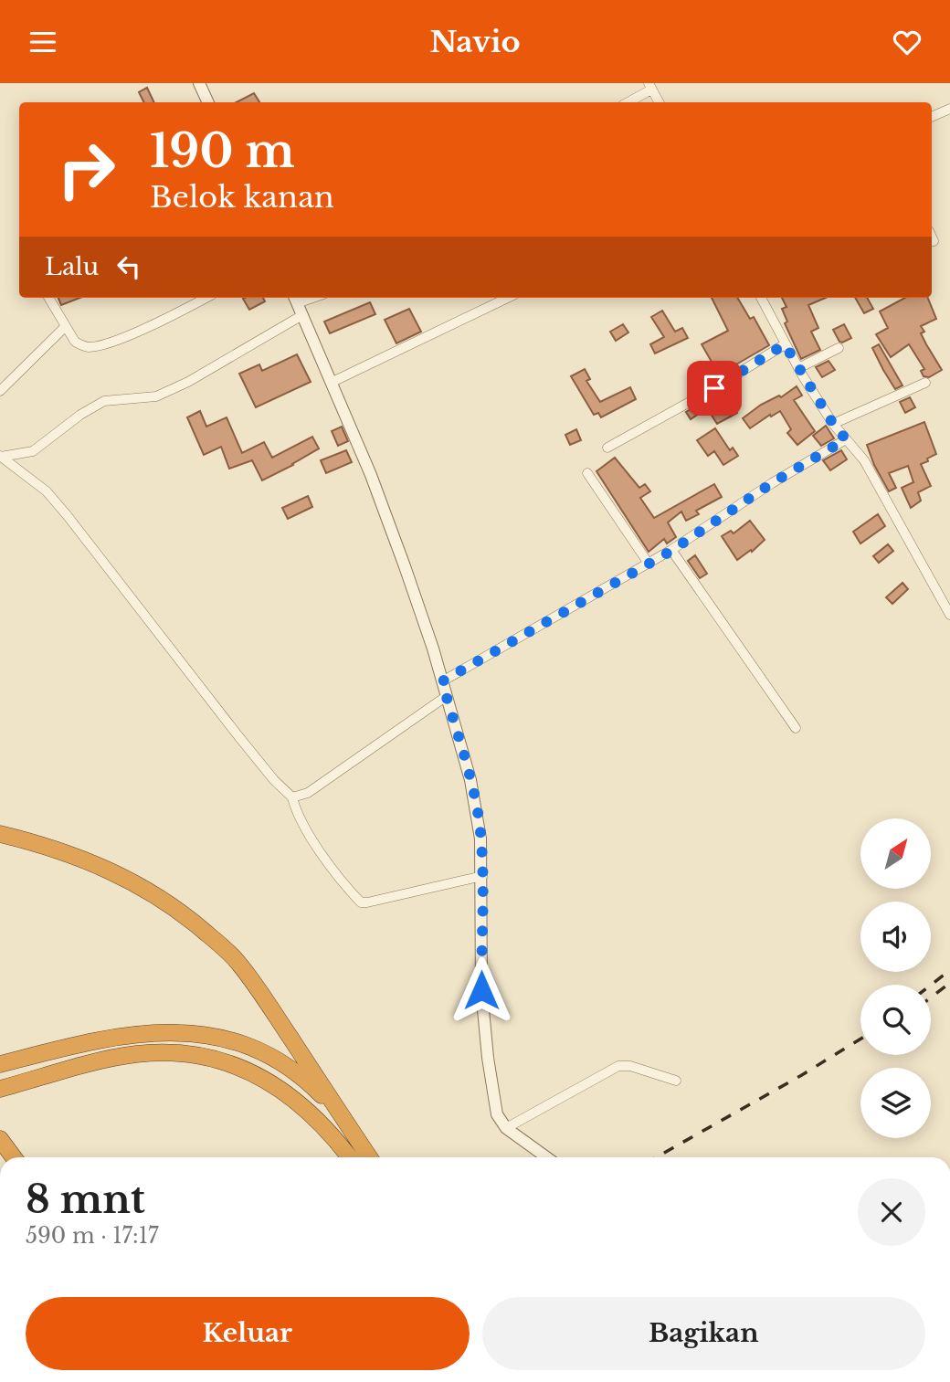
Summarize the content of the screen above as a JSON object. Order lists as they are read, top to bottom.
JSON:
{
  "north": "top right",
  "page": {
    "header": "Navio",
    "turn": ["190 m", "Belok kanan"],
    "then": "Lalu",
    "heading": ["8 mnt", "590 m · 17:17"],
    "buttons": ["Keluar", "Bagikan"]
  }
}
